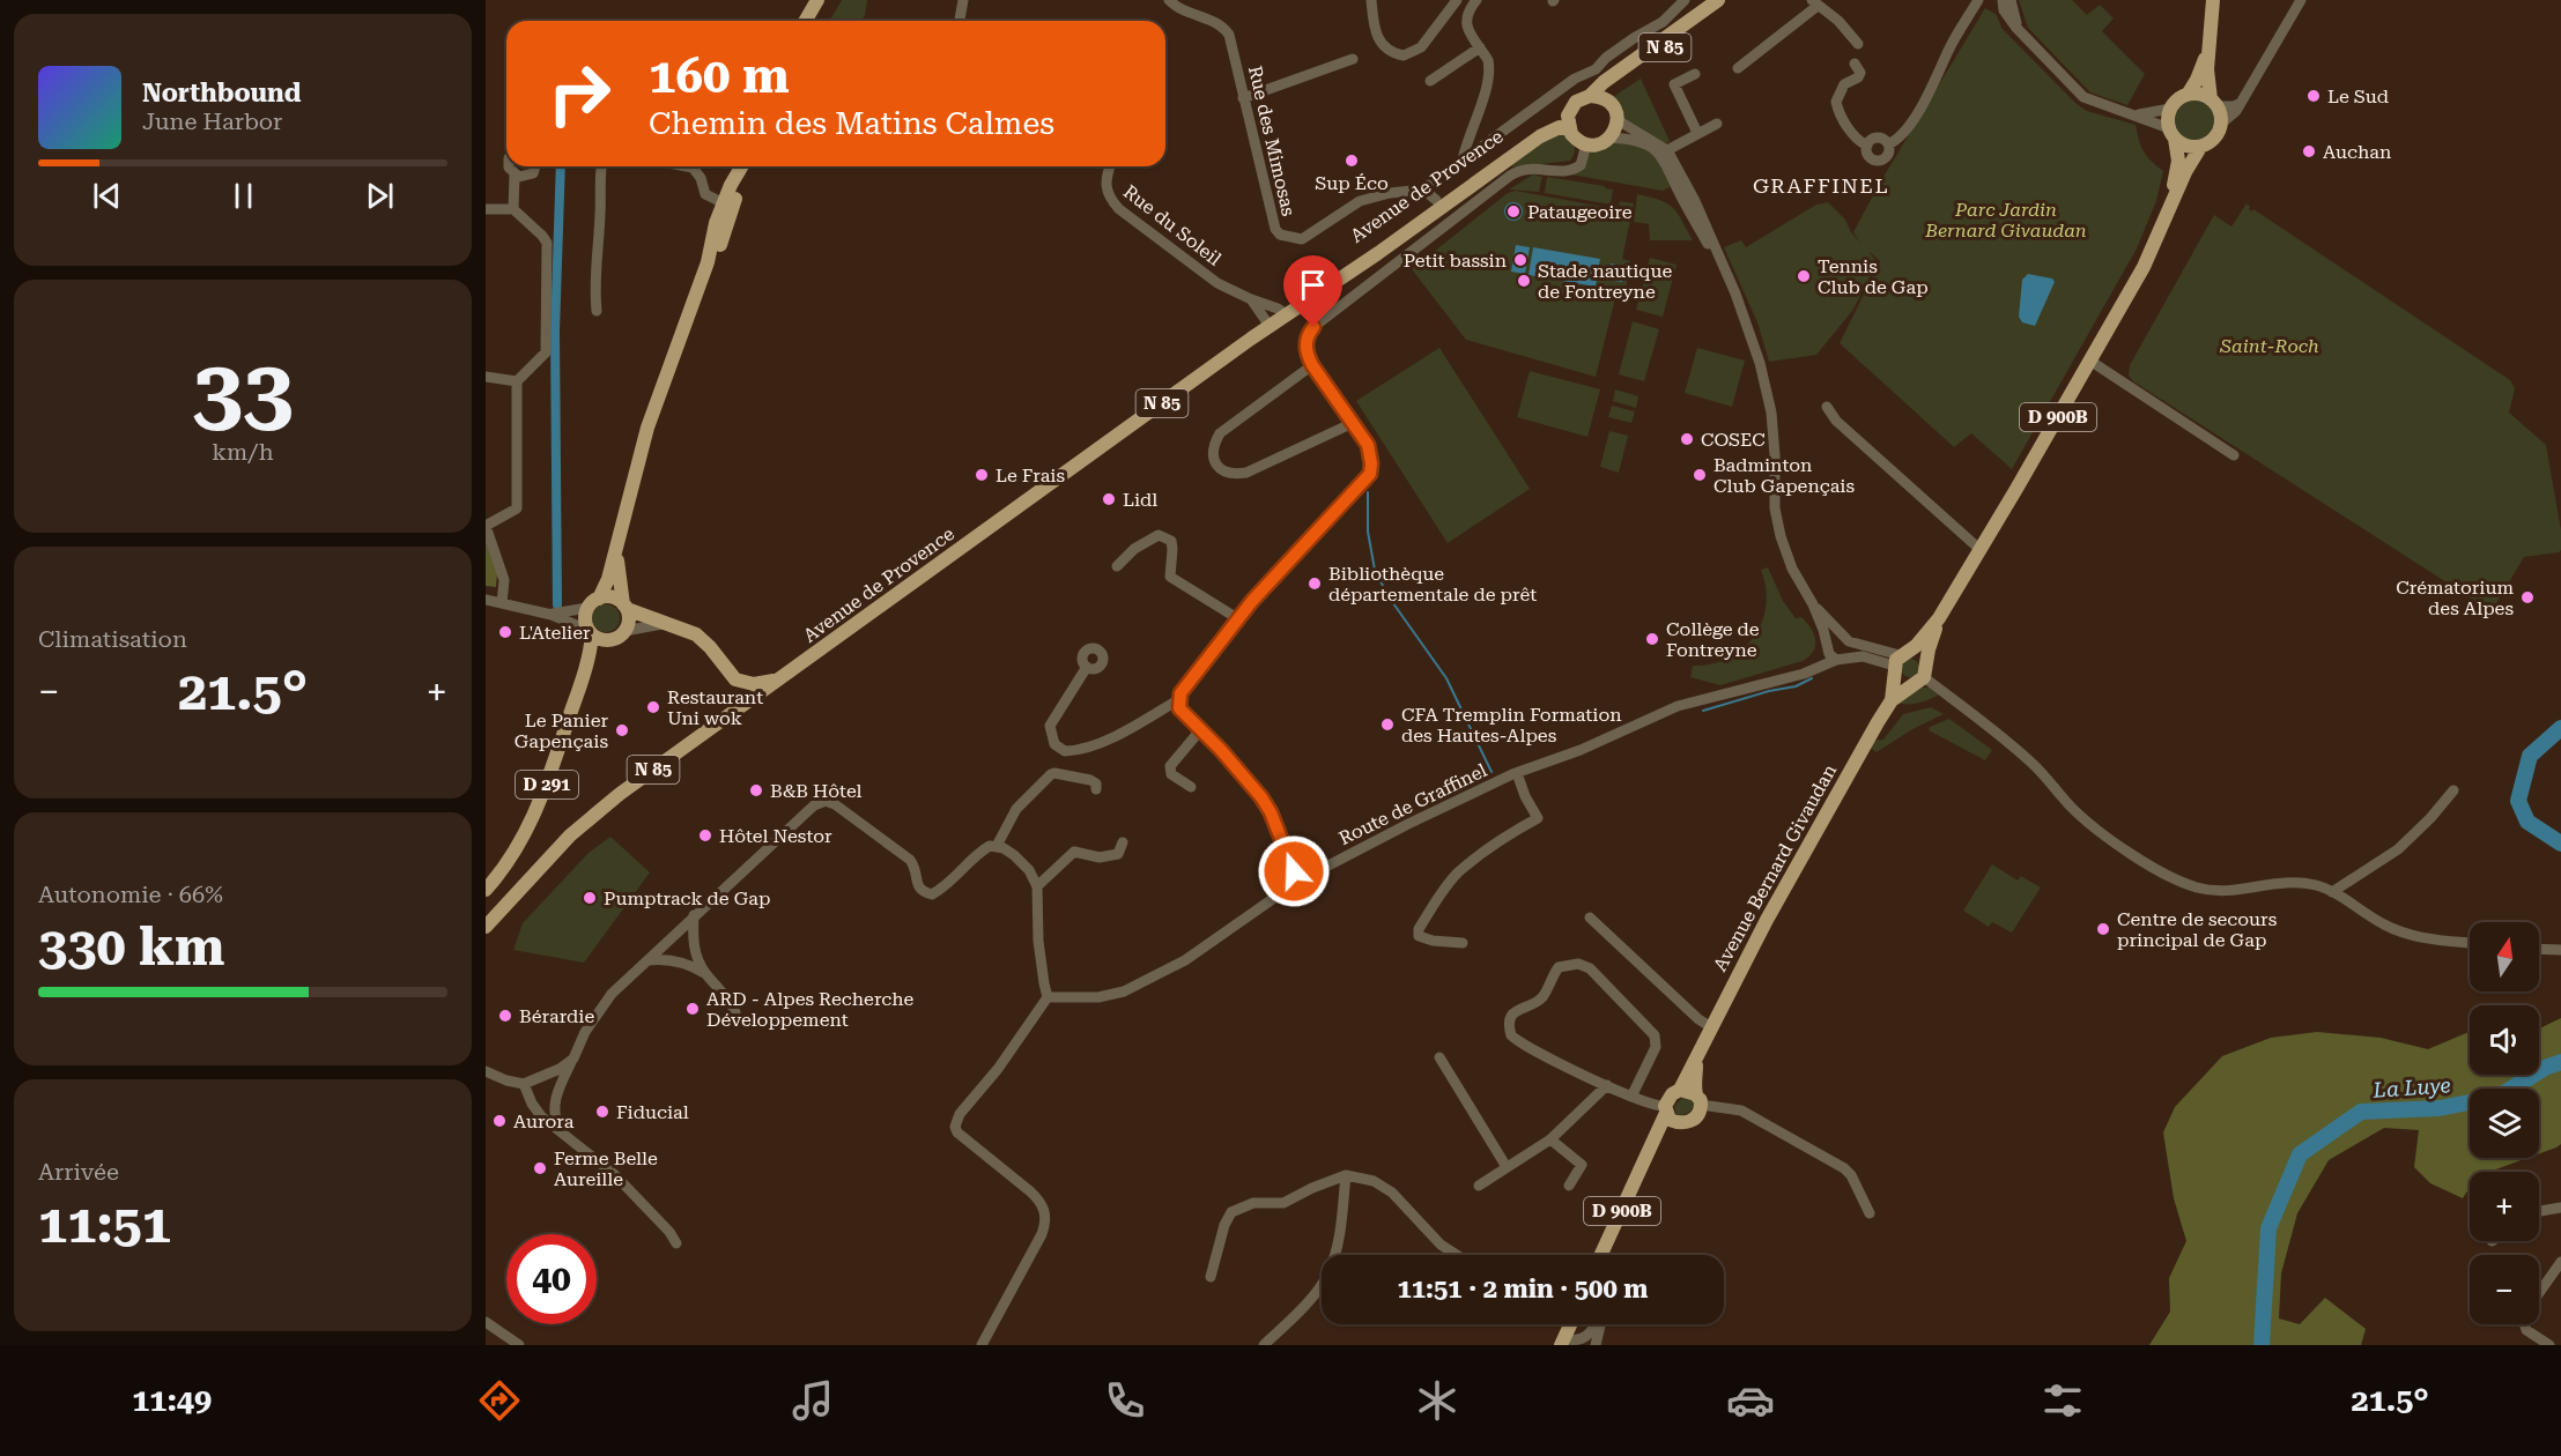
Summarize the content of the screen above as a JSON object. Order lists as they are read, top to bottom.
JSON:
{
  "streets": {
    "main road": [
      "N 85",
      "Avenue de Provence",
      "D 900B",
      "D 291",
      "Avenue Bernard Givaudan"
    ],
    "street": ["Rue des Mimosas", "Rue du Soleil", "Route de Graffinel"]
  },
  "crossings": [
    ["N 85", "Avenue de Provence"],
    ["Avenue de Provence", "Rue du Soleil"],
    ["D 900B", "Avenue Bernard Givaudan"]
  ],
  "districts": ["GRAFFINEL"],
  "water": ["La Luye"],
  "parks": ["Parc Jardin Bernard Givaudan", "Saint-Roch"],
  "places": [
    "Le Sud",
    "Auchan",
    "Sup Éco",
    "Pataugeoire",
    "Petit bassin",
    "Tennis Club de Gap",
    "Stade nautique de Fontreyne",
    "COSEC",
    "Le Frais",
    "Badminton Club Gapençais",
    "Lidl",
    "Bibliothèque départementale de prêt",
    "Crématorium des Alpes",
    "L'Atelier",
    "Collège de Fontreyne",
    "Restaurant Uni wok",
    "CFA Tremplin Formation des Hautes-Alpes",
    "Le Panier Gapençais",
    "B&B Hôtel",
    "Hôtel Nestor",
    "Pumptrack de Gap",
    "Centre de secours principal de Gap",
    "ARD - Alpes Recherche Développement",
    "Bérardie",
    "Fiducial",
    "Aurora",
    "Ferme Belle Aureille"
  ],
  "north": "top",
  "page": {
    "turn": ["160 m", "Chemin des Matins Calmes"],
    "song": ["Northbound", "June Harbor"],
    "tile": [
      ["33", "km/h"],
      "Climatisation",
      ["Autonomie · 66%", "330 km"],
      ["Arrivée", "11:51"]
    ],
    "heat": ["−", "21.5°", "+"],
    "map_buttons": ["+", "−"],
    "limit": "40",
    "trip": "11:51 · 2 min · 500 m",
    "tabs": ["11:49", "21.5°"]
  }
}
